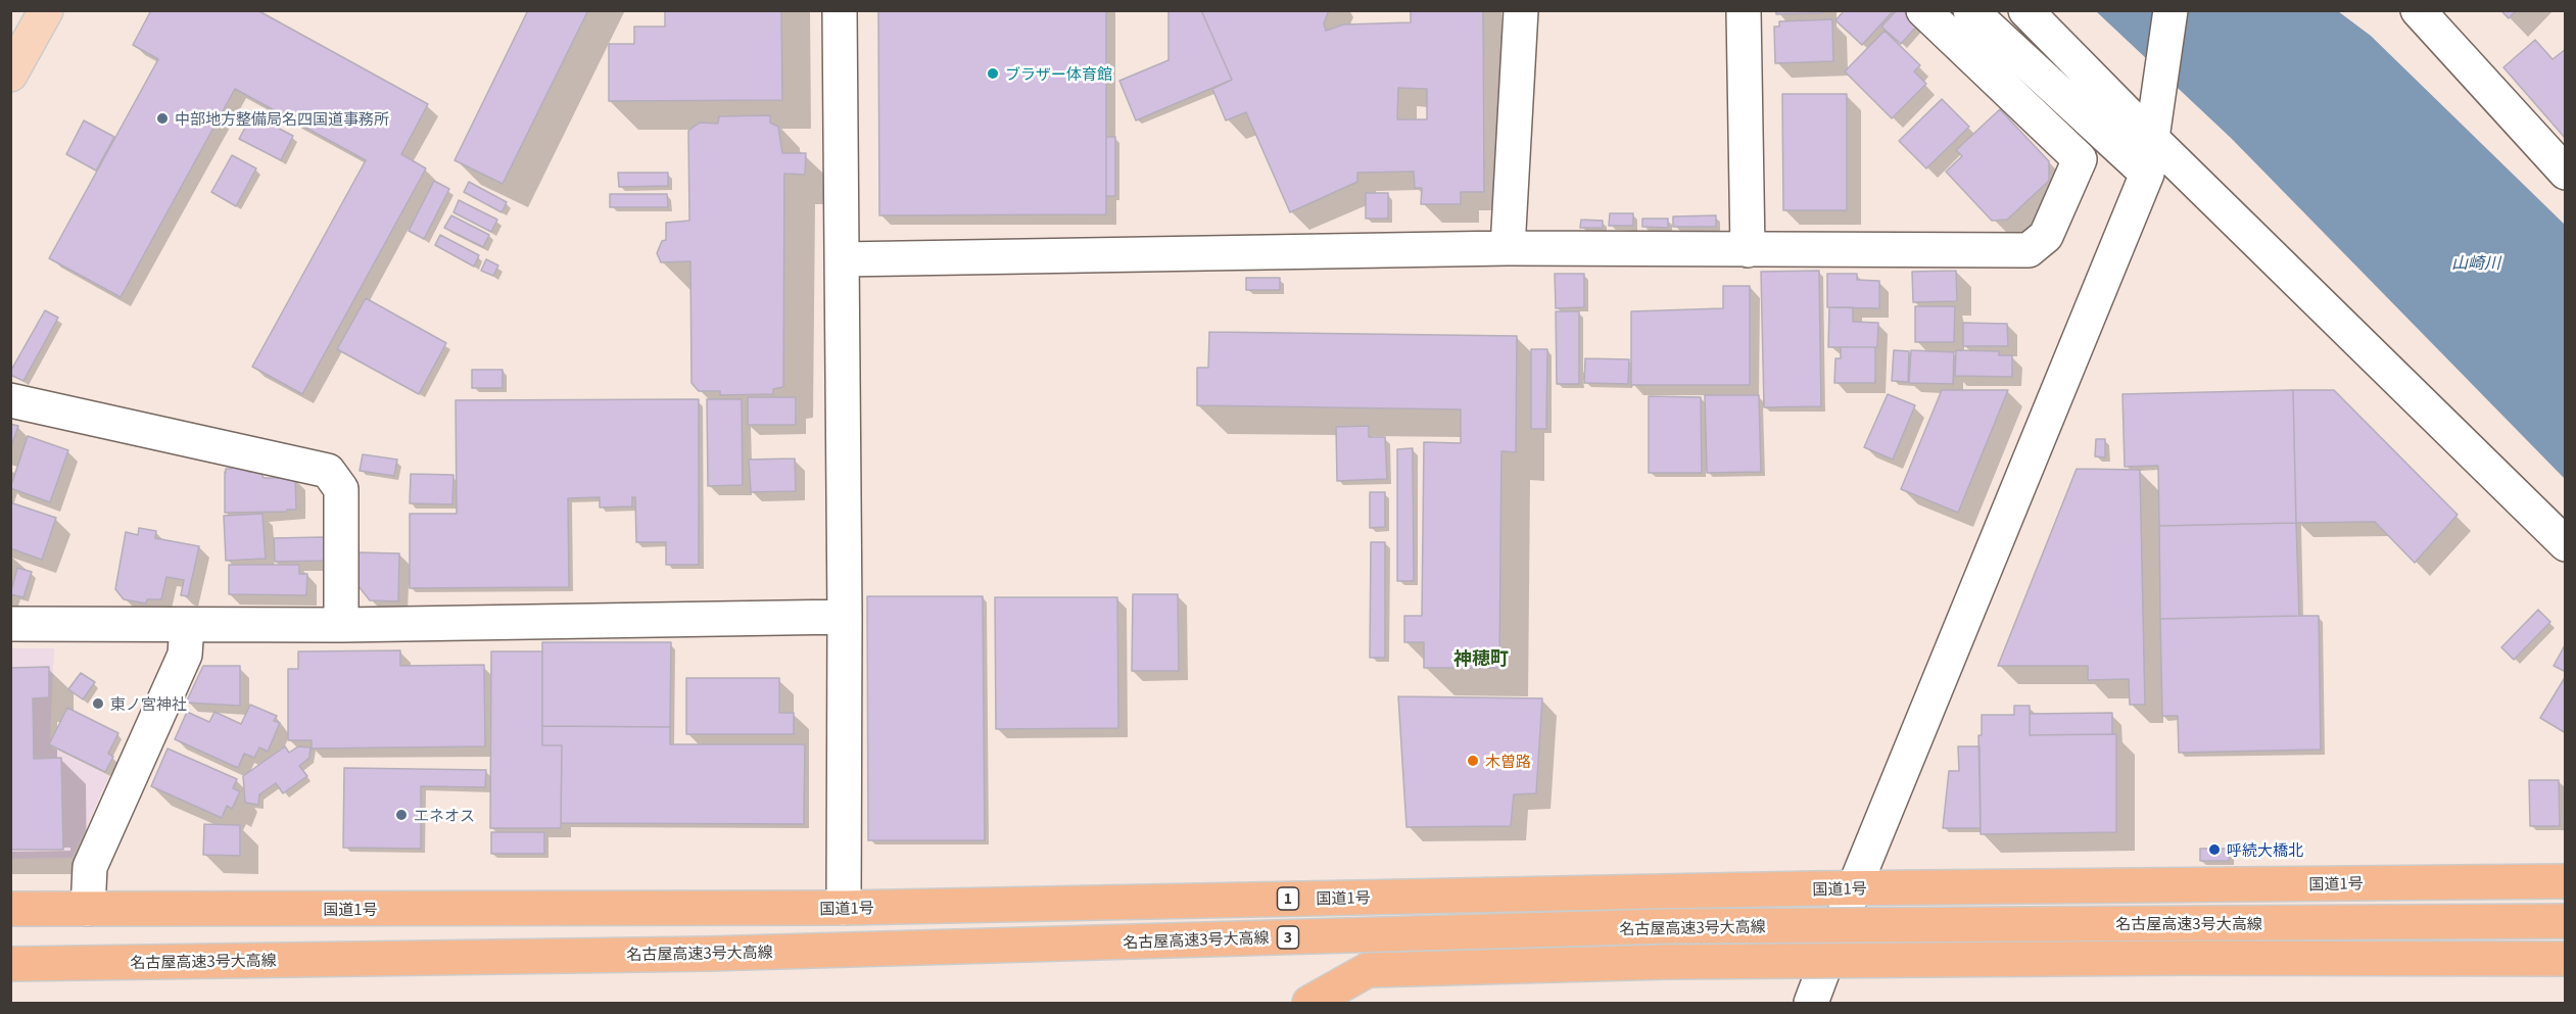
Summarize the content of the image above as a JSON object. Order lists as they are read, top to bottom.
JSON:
{
  "streets": {
    "highway": [
      "国道1号",
      "1",
      "名古屋高速3号大高線",
      "3"
    ]
  },
  "districts": ["神穂町"],
  "water": ["山崎川"],
  "places": [
    "ブラザー体育館",
    "中部地方整備局名四国道事務所",
    "東ノ宮神社",
    "木曽路",
    "エネオス",
    "呼続大橋北"
  ]
}
